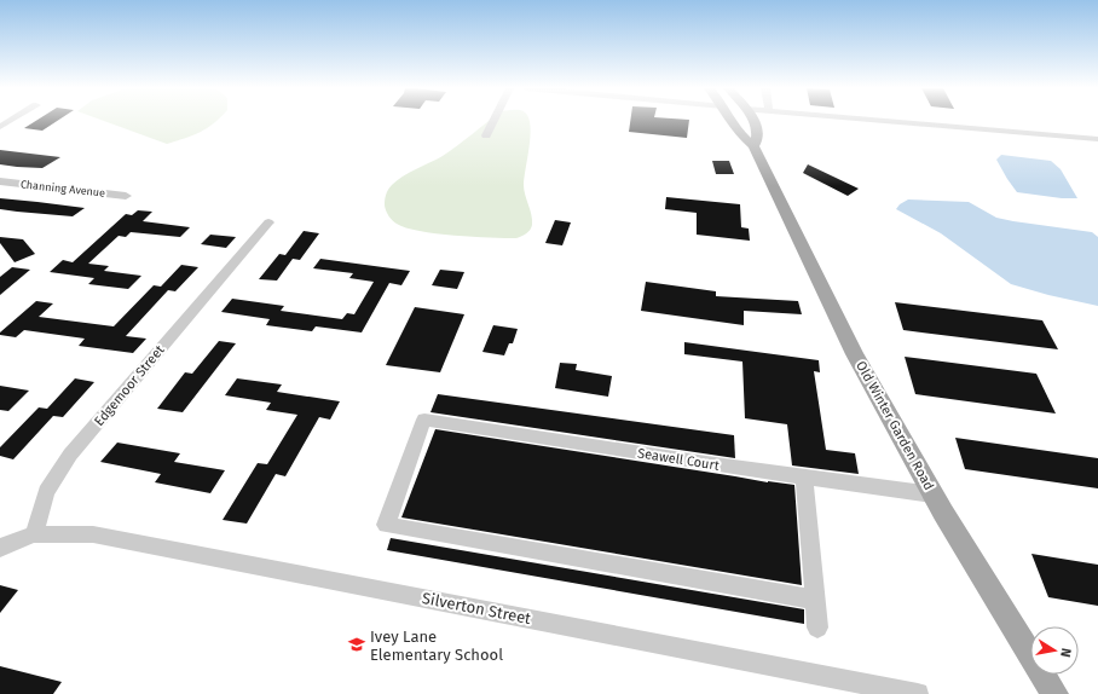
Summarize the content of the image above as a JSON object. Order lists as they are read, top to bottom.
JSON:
{
  "streets": {
    "main road": ["Old Winter Garden Road"],
    "street": [
      "Channing Avenue",
      "Edgemoor Street",
      "Seawell Court",
      "Silverton Street"
    ]
  },
  "crossings": [
    ["Edgemoor Street", "Silverton Street"],
    ["Old Winter Garden Road", "Seawell Court"]
  ],
  "places": {
    "school or university": ["Ivey Lane Elementary School"]
  },
  "north": "right"
}
